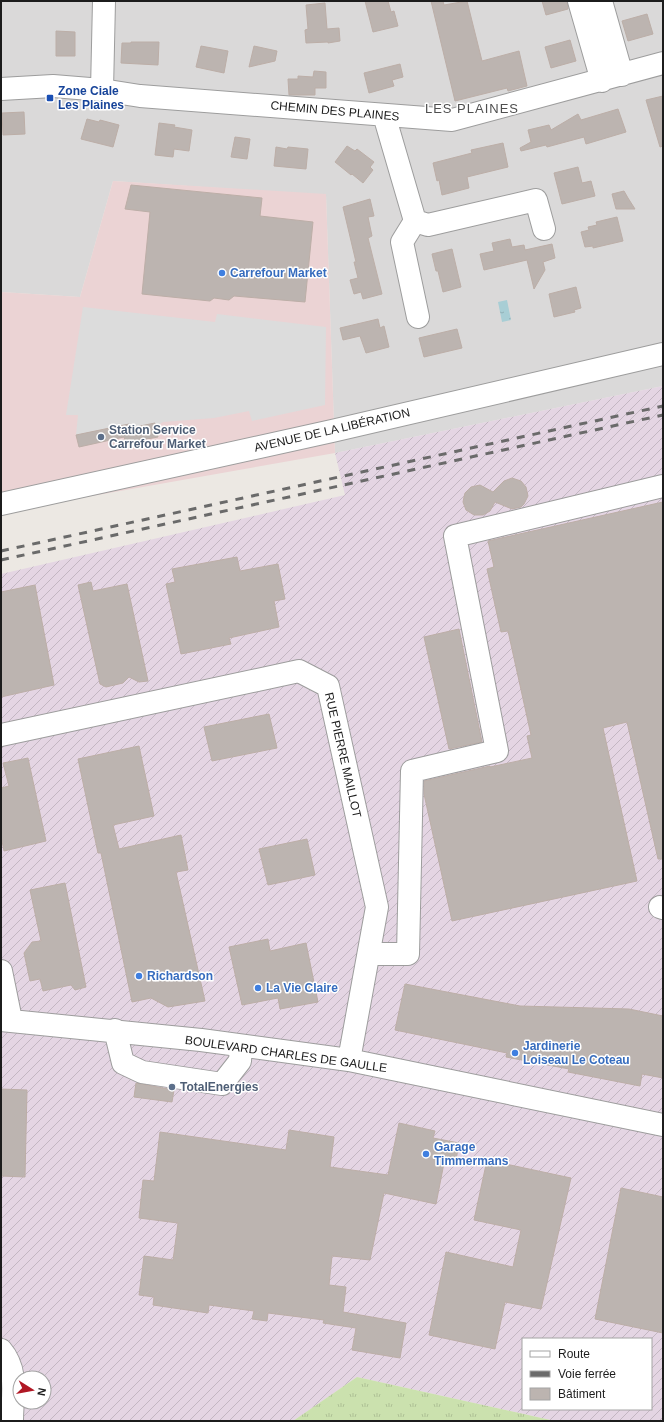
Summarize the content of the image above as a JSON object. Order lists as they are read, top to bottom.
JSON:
{
  "streets": {
    "street": [
      "CHEMIN DES PLAINES",
      "AVENUE DE LA LIBÉRATION",
      "RUE PIERRE MAILLOT",
      "BOULEVARD CHARLES DE GAULLE"
    ]
  },
  "crossings": [
    ["RUE PIERRE MAILLOT", "BOULEVARD CHARLES DE GAULLE"]
  ],
  "districts": ["LES PLAINES"],
  "places": {
    "transit": ["Zone Ciale Les Plaines"],
    "other": [
      "Carrefour Market",
      "Station Service Carrefour Market",
      "Richardson",
      "La Vie Claire",
      "Jardinerie Loiseau Le Coteau",
      "TotalEnergies",
      "Garage Timmermans"
    ]
  },
  "legend": ["Route", "Voie ferrée", "Bâtiment"],
  "north": "right"
}
